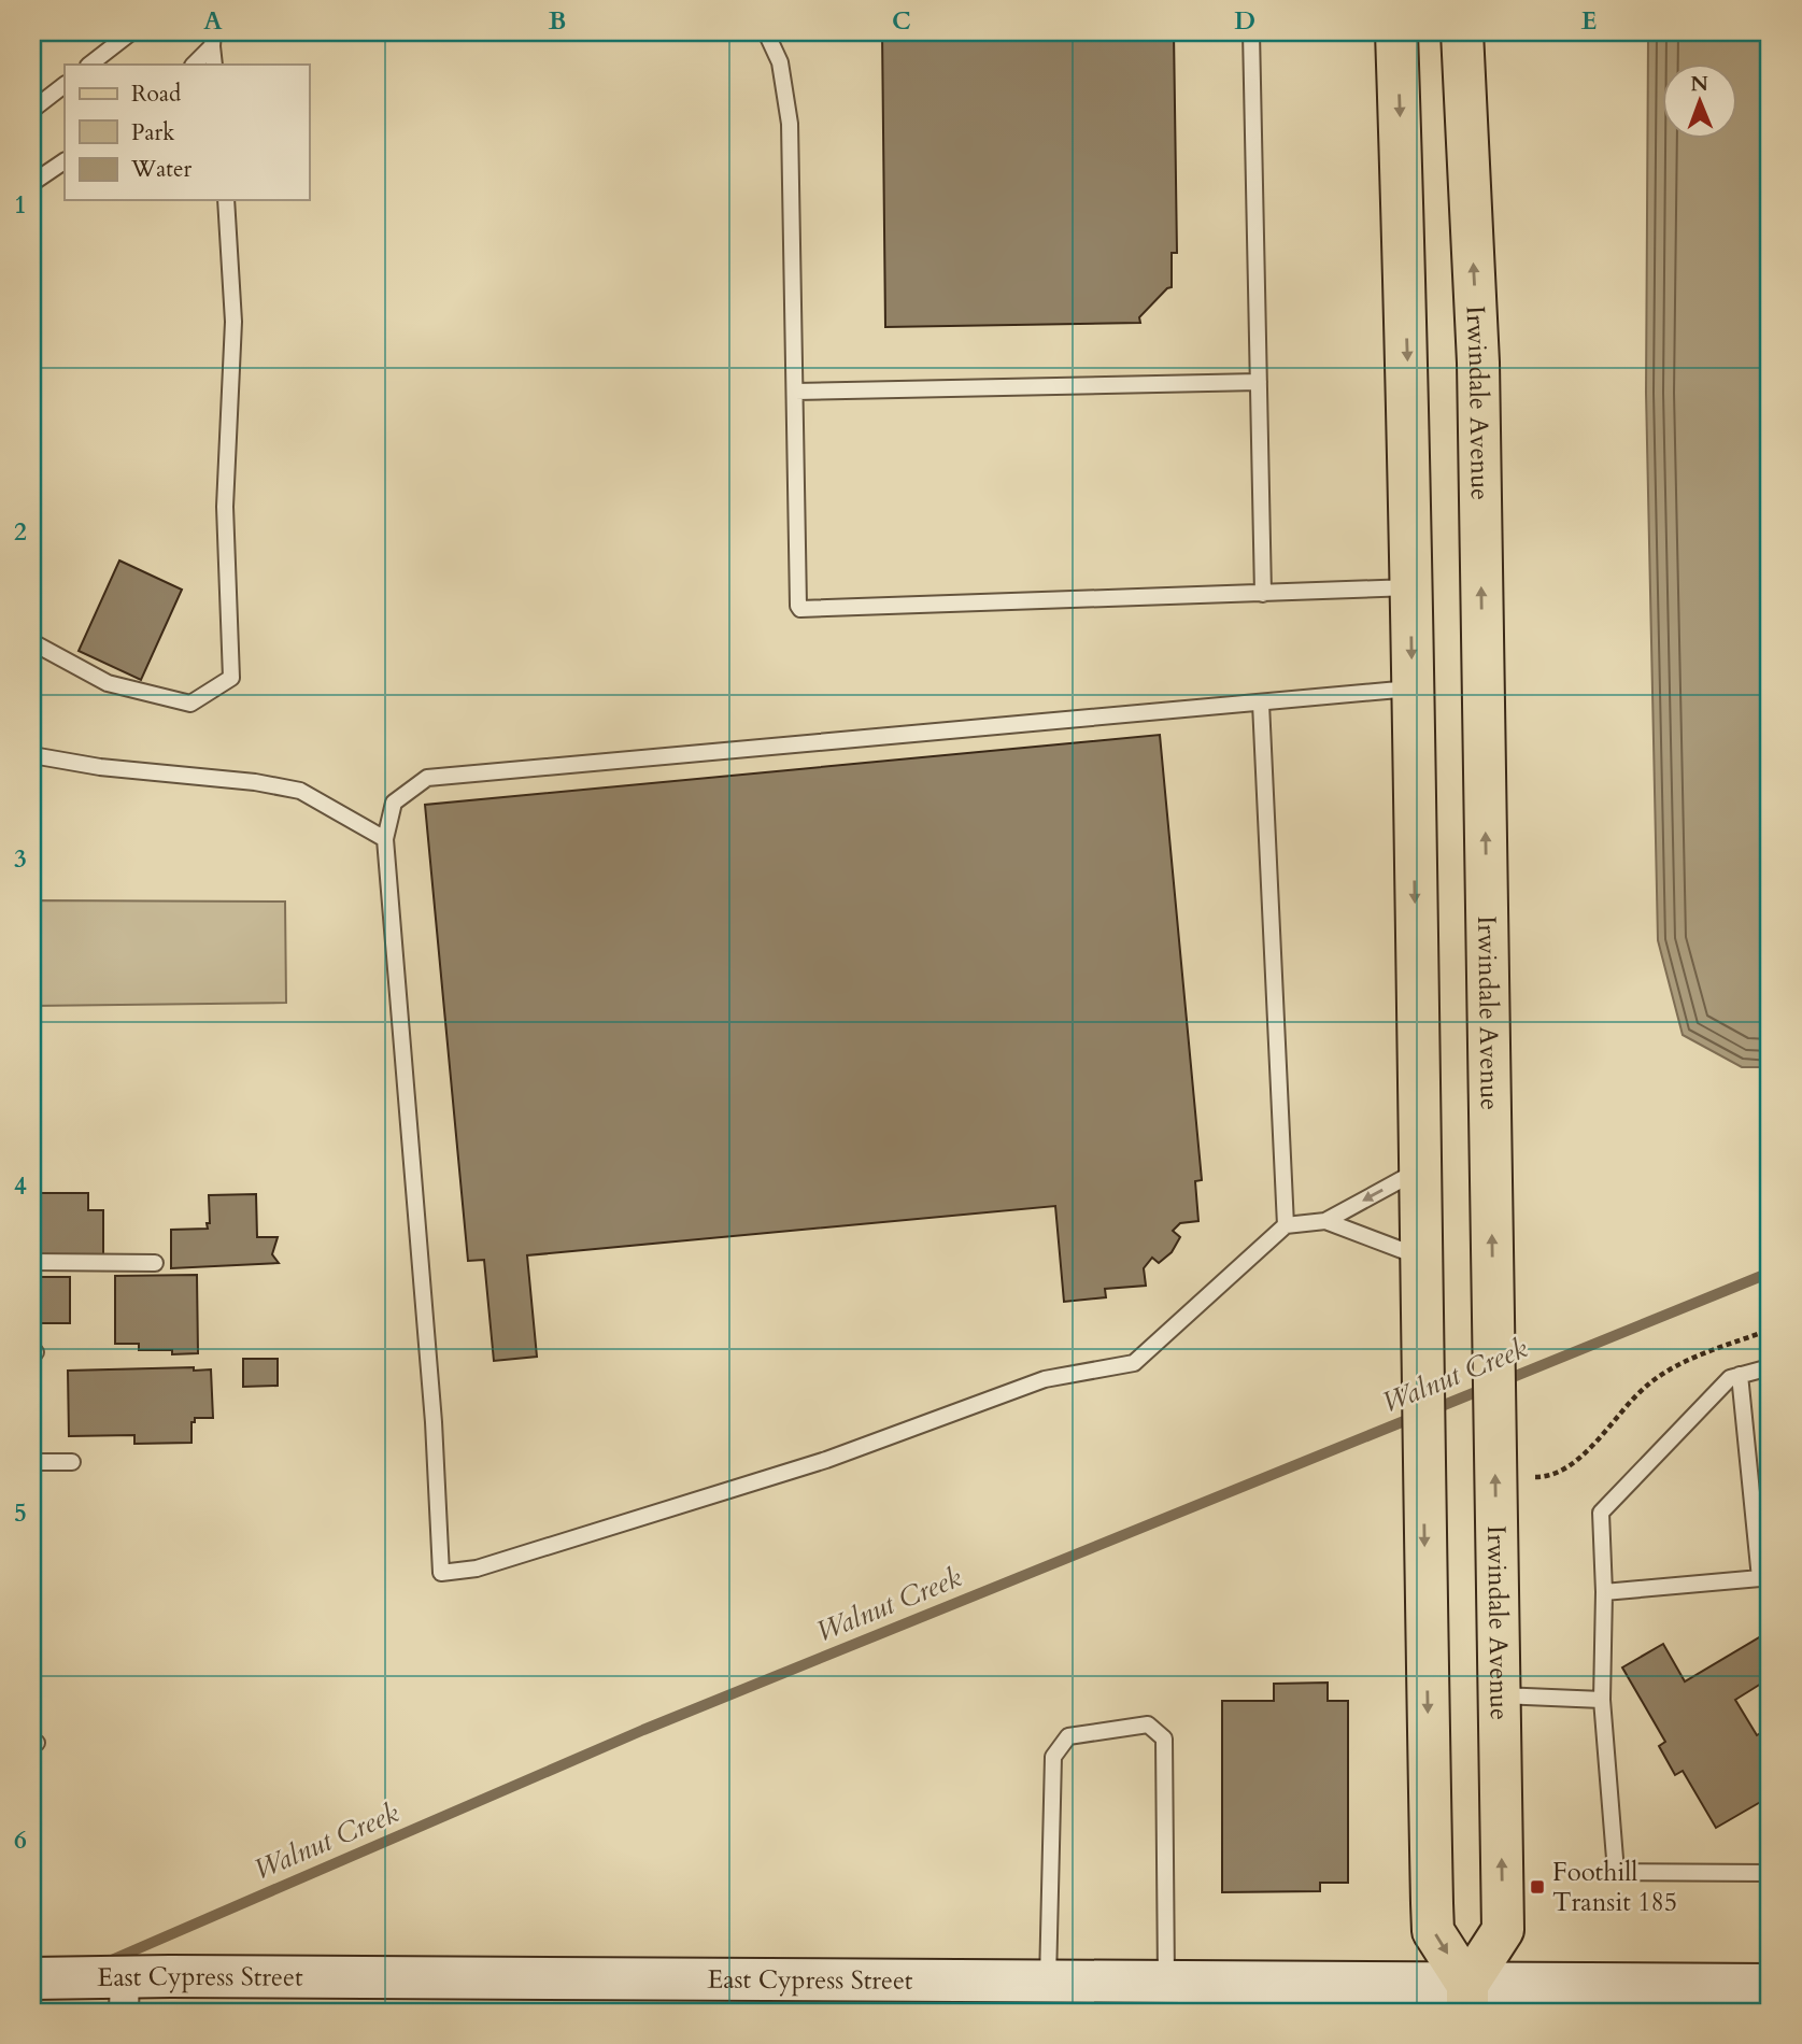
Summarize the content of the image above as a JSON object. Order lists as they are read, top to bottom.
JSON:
{
  "streets": {
    "main road": ["Irwindale Avenue"],
    "street": ["East Cypress Street"]
  },
  "crossings": [
    ["Irwindale Avenue", "East Cypress Street"]
  ],
  "water": ["Walnut Creek"],
  "places": {
    "transit": ["Foothill Transit 185"]
  },
  "legend": ["Road", "Park", "Water"],
  "north": "top",
  "grid": {
    "columns": [
      "A",
      "B",
      "C",
      "D",
      "E"
    ],
    "rows": [
      "1",
      "2",
      "3",
      "4",
      "5",
      "6"
    ]
  }
}
